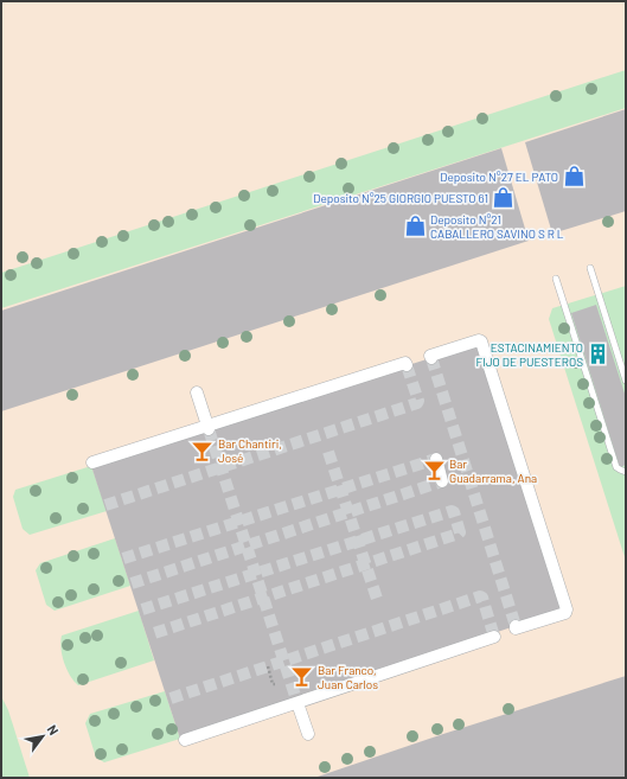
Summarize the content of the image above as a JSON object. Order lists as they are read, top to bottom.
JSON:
{
  "places": {
    "shop": ["Deposito N°27 EL PATO", "Deposito N°25 GIORGIO PUESTO 61", "Deposito N°21 CABALLERO SAVINO S R L"],
    "building": ["ESTACINAMIENTO FIJO DE PUESTEROS"],
    "bar": ["Bar Chantiri, José", "Bar Guadarrama, Ana", "Bar Franco, Juan Carlos"]
  },
  "north": "top right"
}
